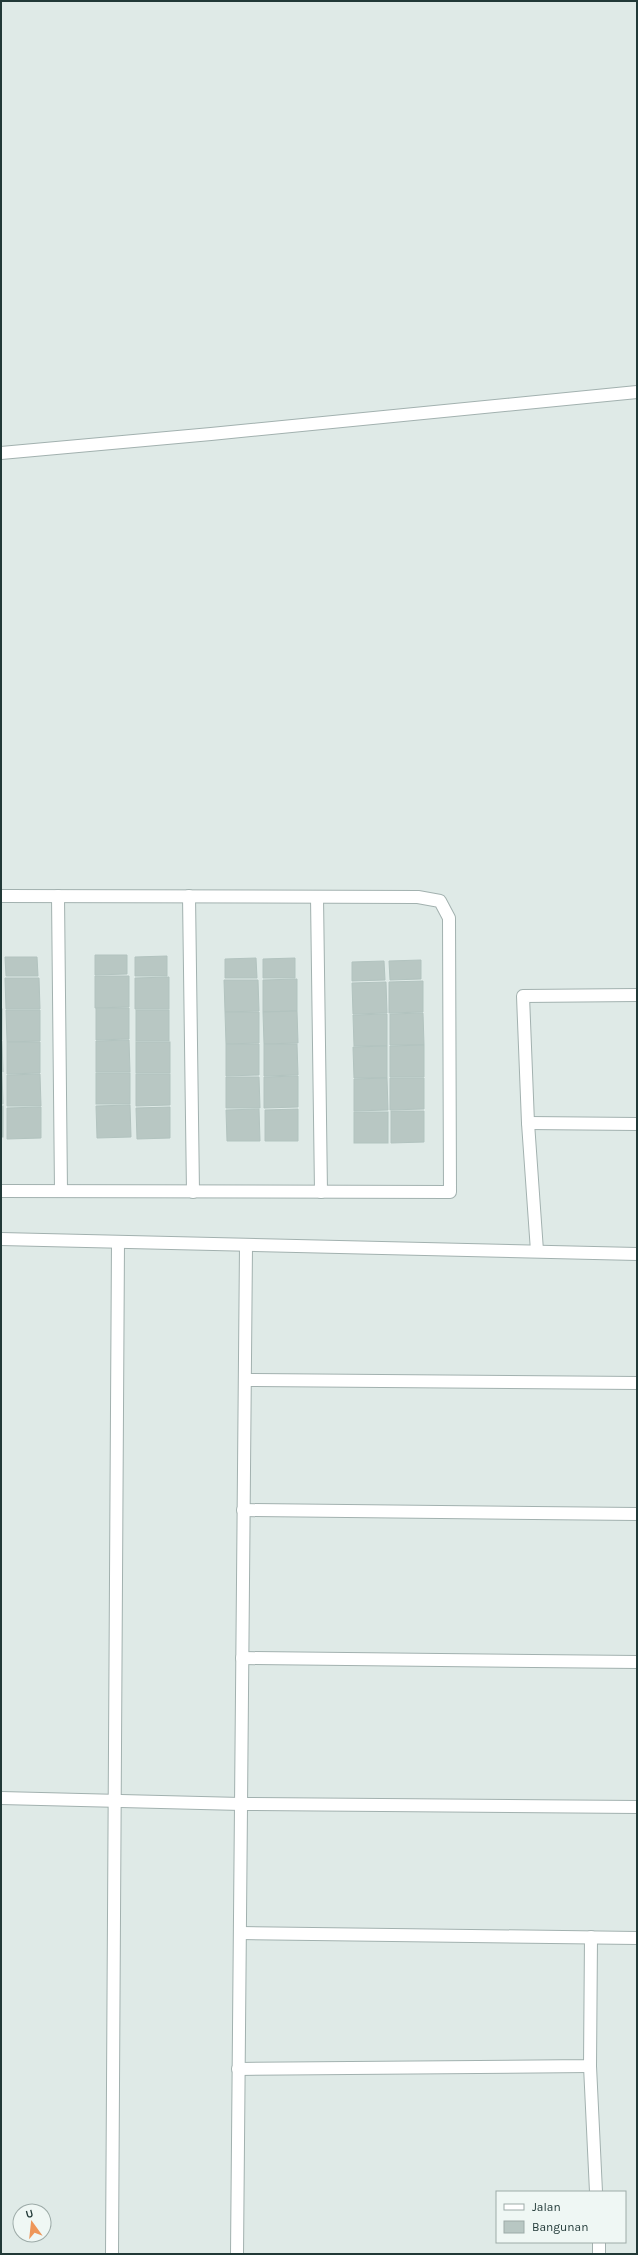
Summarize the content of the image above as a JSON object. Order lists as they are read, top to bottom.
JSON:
{
  "legend": ["Jalan", "Bangunan"],
  "north": "top"
}
